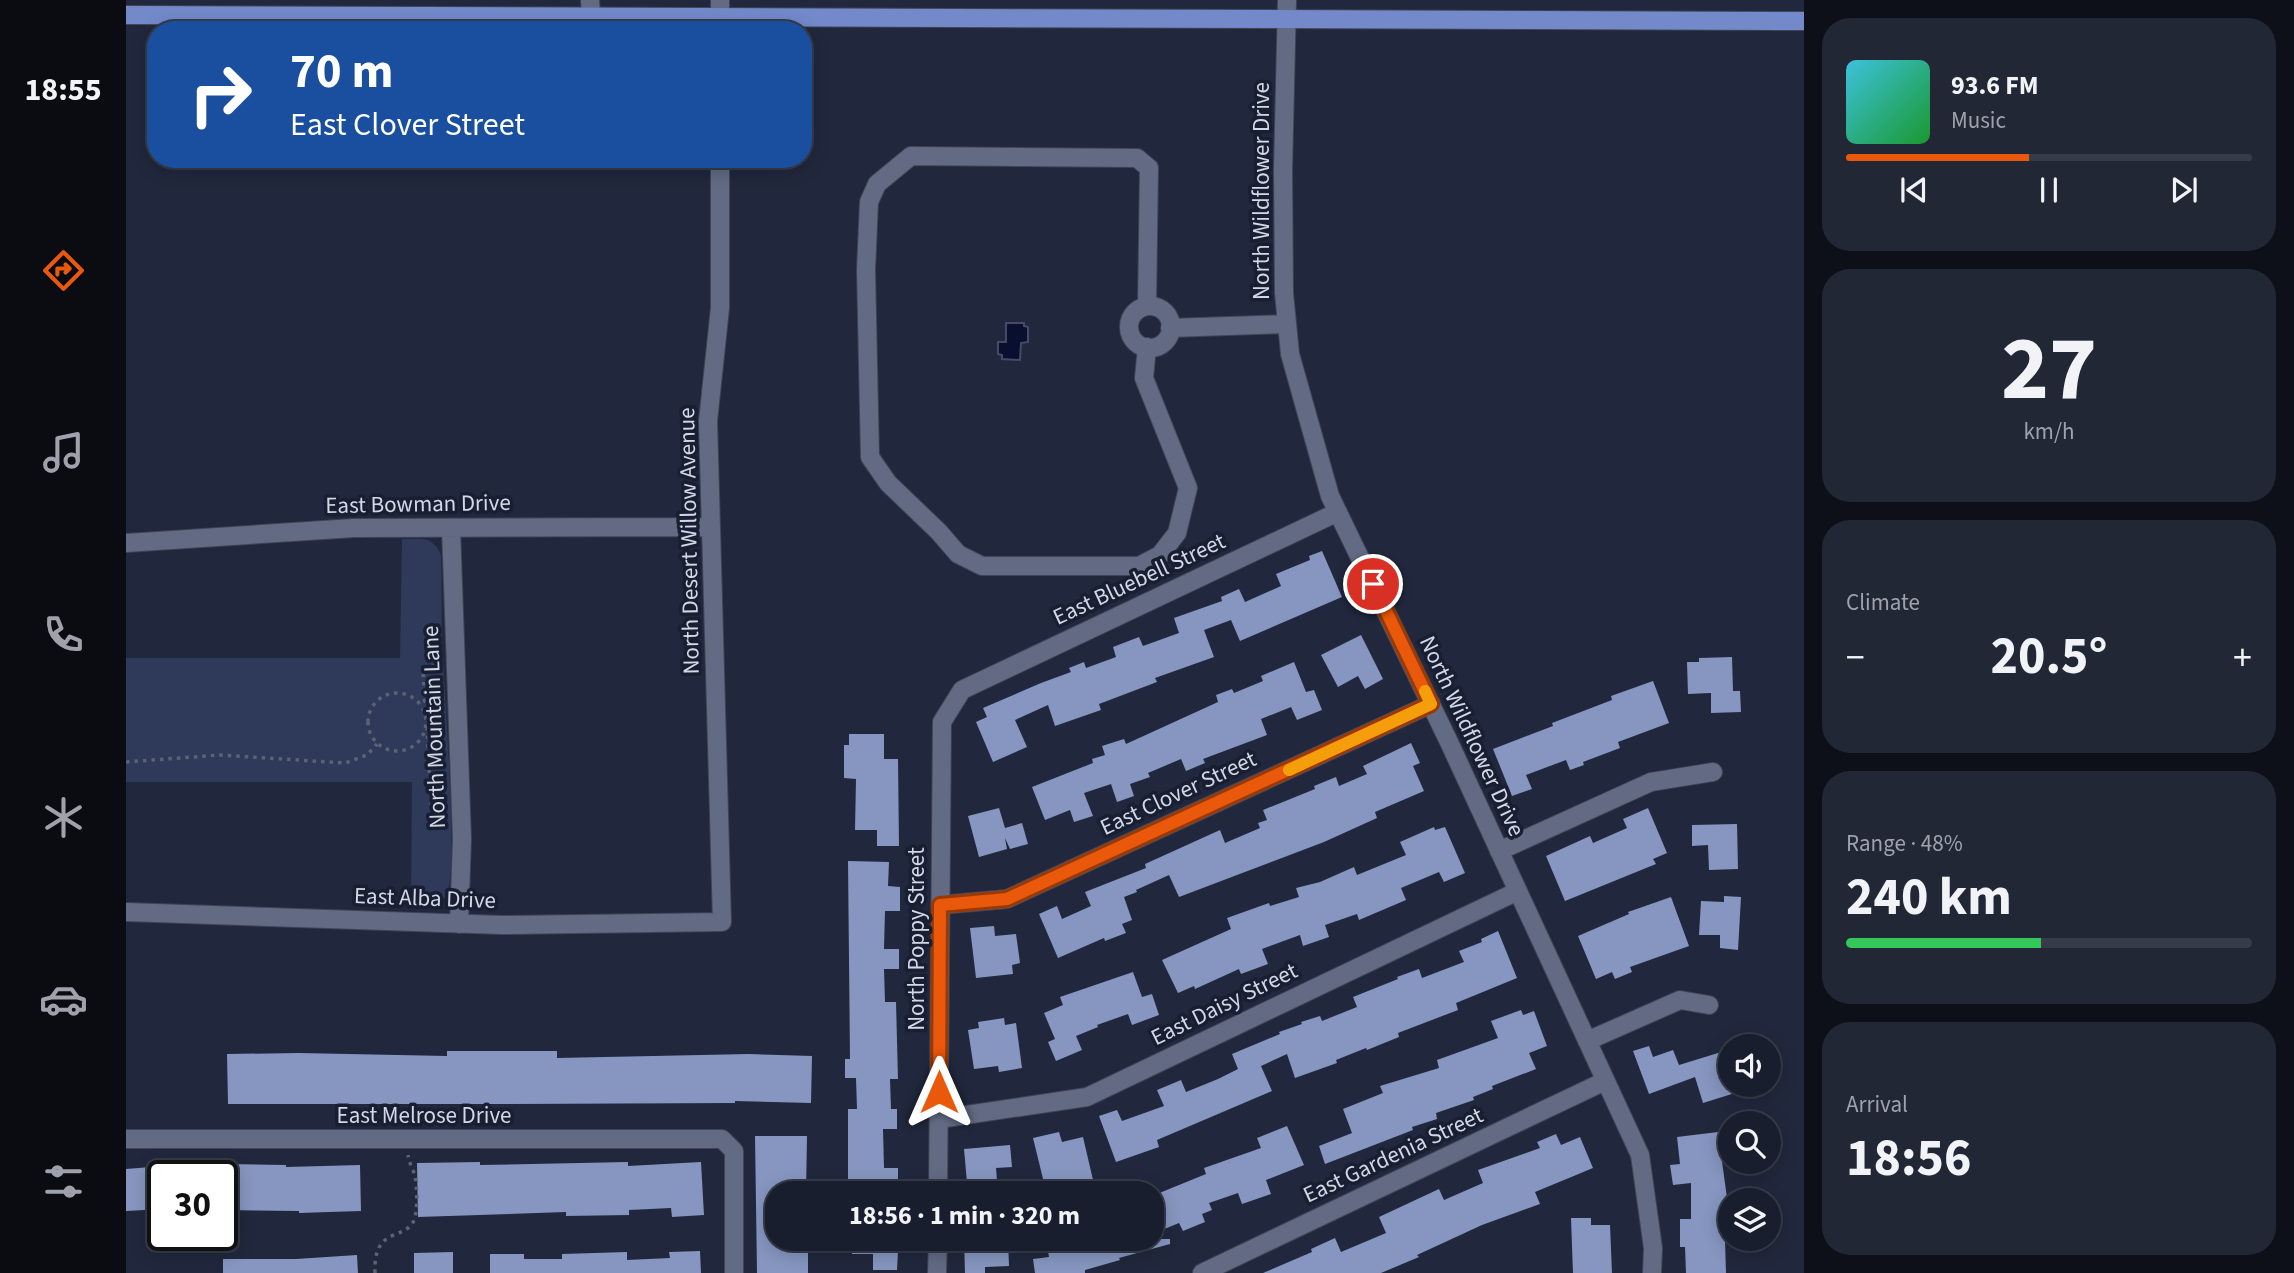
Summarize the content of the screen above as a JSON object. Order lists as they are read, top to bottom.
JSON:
{
  "streets": {
    "street": [
      "North Wildflower Drive",
      "East Bowman Drive",
      "North Desert Willow Avenue",
      "East Bluebell Street",
      "North Mountain Lane",
      "East Clover Street",
      "East Alba Drive",
      "North Poppy Street",
      "East Daisy Street",
      "East Melrose Drive",
      "East Gardenia Street"
    ]
  },
  "crossings": [
    ["North Wildflower Drive", "East Bluebell Street"],
    ["North Wildflower Drive", "East Clover Street"],
    ["North Wildflower Drive", "East Daisy Street"],
    ["North Wildflower Drive", "East Gardenia Street"],
    ["East Bowman Drive", "North Desert Willow Avenue"],
    ["East Bowman Drive", "North Mountain Lane"],
    ["North Desert Willow Avenue", "East Alba Drive"],
    ["East Bluebell Street", "North Poppy Street"],
    ["North Mountain Lane", "East Alba Drive"],
    ["East Clover Street", "North Poppy Street"],
    ["North Poppy Street", "East Daisy Street"]
  ],
  "page": {
    "tabs": "18:55",
    "turn": ["70 m", "East Clover Street"],
    "song": ["93.6 FM", "Music"],
    "tile": [
      ["27", "km/h"],
      "Climate",
      ["Range · 48%", "240 km"],
      ["Arrival", "18:56"]
    ],
    "heat": ["−", "20.5°", "+"],
    "limit": "30",
    "trip": "18:56 · 1 min · 320 m"
  }
}
